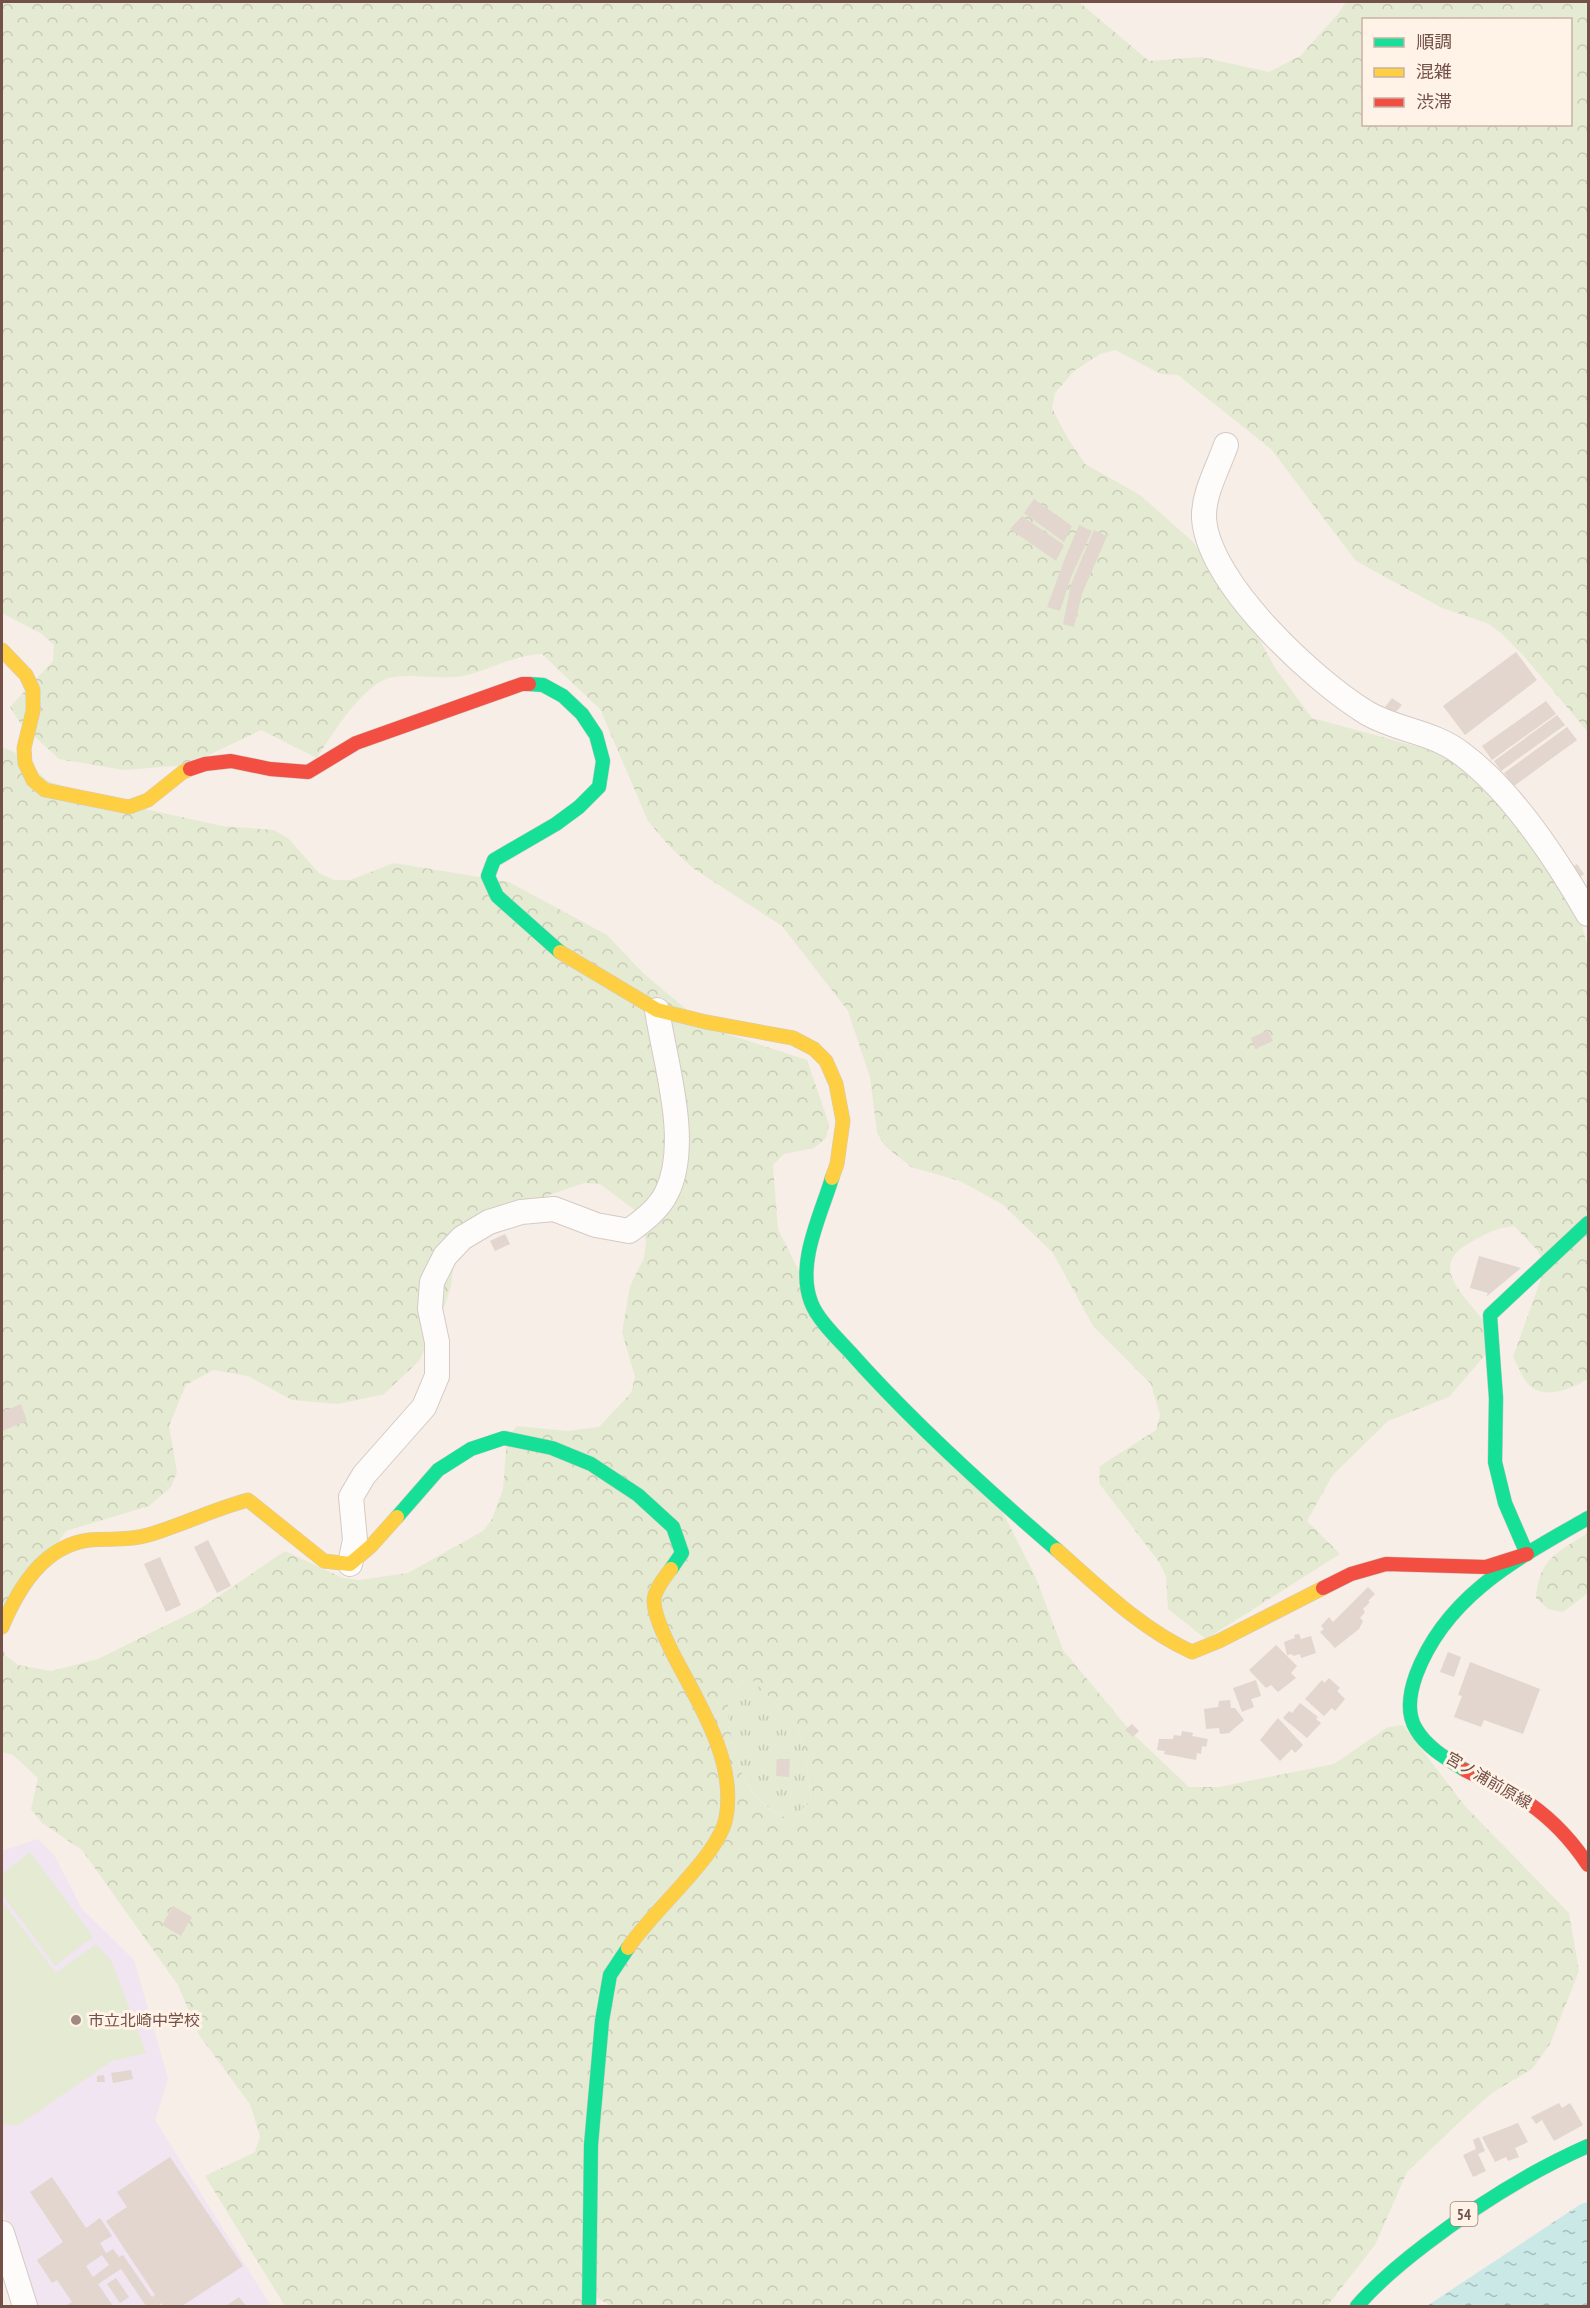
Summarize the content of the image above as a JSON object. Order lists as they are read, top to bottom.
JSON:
{
  "streets": {
    "street": ["宮ノ浦前原線", "54"]
  },
  "places": ["市立北崎中学校"],
  "legend": ["順調", "混雑", "渋滞"]
}
